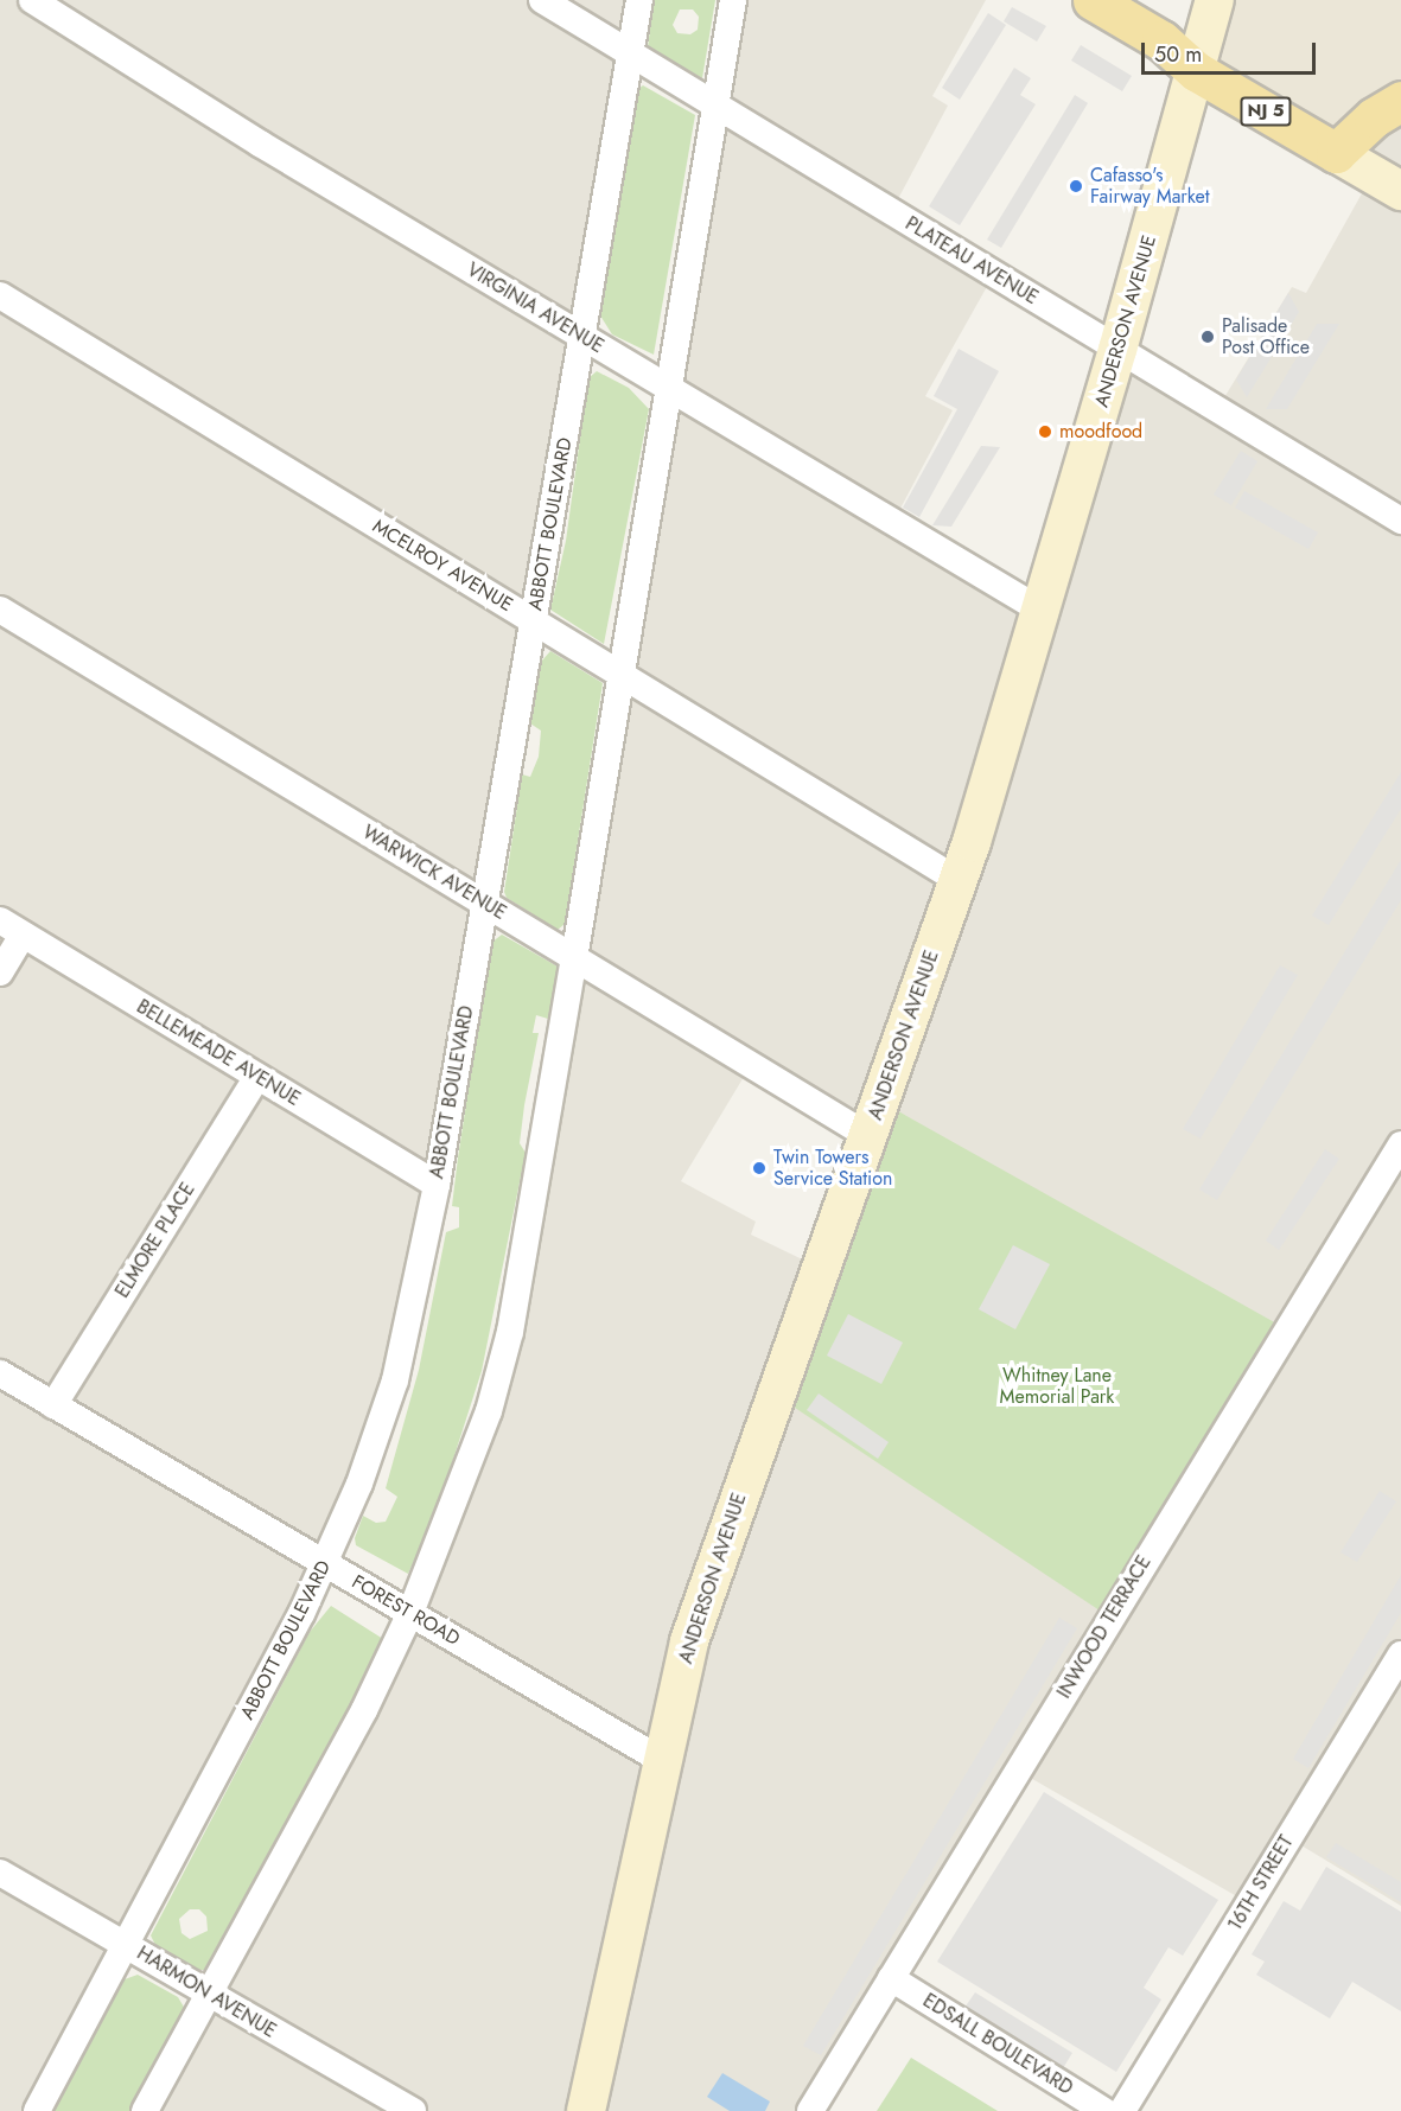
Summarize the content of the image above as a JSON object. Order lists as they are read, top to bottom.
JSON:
{
  "streets": {
    "main road": ["NJ 5", "ANDERSON AVENUE"],
    "street": [
      "PLATEAU AVENUE",
      "VIRGINIA AVENUE",
      "ABBOTT BOULEVARD",
      "MCELROY AVENUE",
      "WARWICK AVENUE",
      "BELLEMEADE AVENUE",
      "ELMORE PLACE",
      "FOREST ROAD",
      "INWOOD TERRACE",
      "16TH STREET",
      "HARMON AVENUE",
      "EDSALL BOULEVARD"
    ]
  },
  "crossings": [
    ["NJ 5", "ANDERSON AVENUE"],
    ["PLATEAU AVENUE", "ANDERSON AVENUE"],
    ["PLATEAU AVENUE", "ABBOTT BOULEVARD"],
    ["VIRGINIA AVENUE", "ANDERSON AVENUE"],
    ["VIRGINIA AVENUE", "ABBOTT BOULEVARD"],
    ["ANDERSON AVENUE", "MCELROY AVENUE"],
    ["ANDERSON AVENUE", "WARWICK AVENUE"],
    ["ANDERSON AVENUE", "FOREST ROAD"],
    ["ABBOTT BOULEVARD", "MCELROY AVENUE"],
    ["ABBOTT BOULEVARD", "WARWICK AVENUE"],
    ["ABBOTT BOULEVARD", "BELLEMEADE AVENUE"],
    ["ABBOTT BOULEVARD", "FOREST ROAD"],
    ["ABBOTT BOULEVARD", "HARMON AVENUE"],
    ["BELLEMEADE AVENUE", "ELMORE PLACE"],
    ["ELMORE PLACE", "FOREST ROAD"],
    ["INWOOD TERRACE", "EDSALL BOULEVARD"]
  ],
  "parks": ["Whitney Lane Memorial Park"],
  "places": [
    "Cafasso's Fairway Market",
    "Palisade Post Office",
    "moodfood",
    "Twin Towers Service Station"
  ],
  "scale_bar": "50 m"
}
